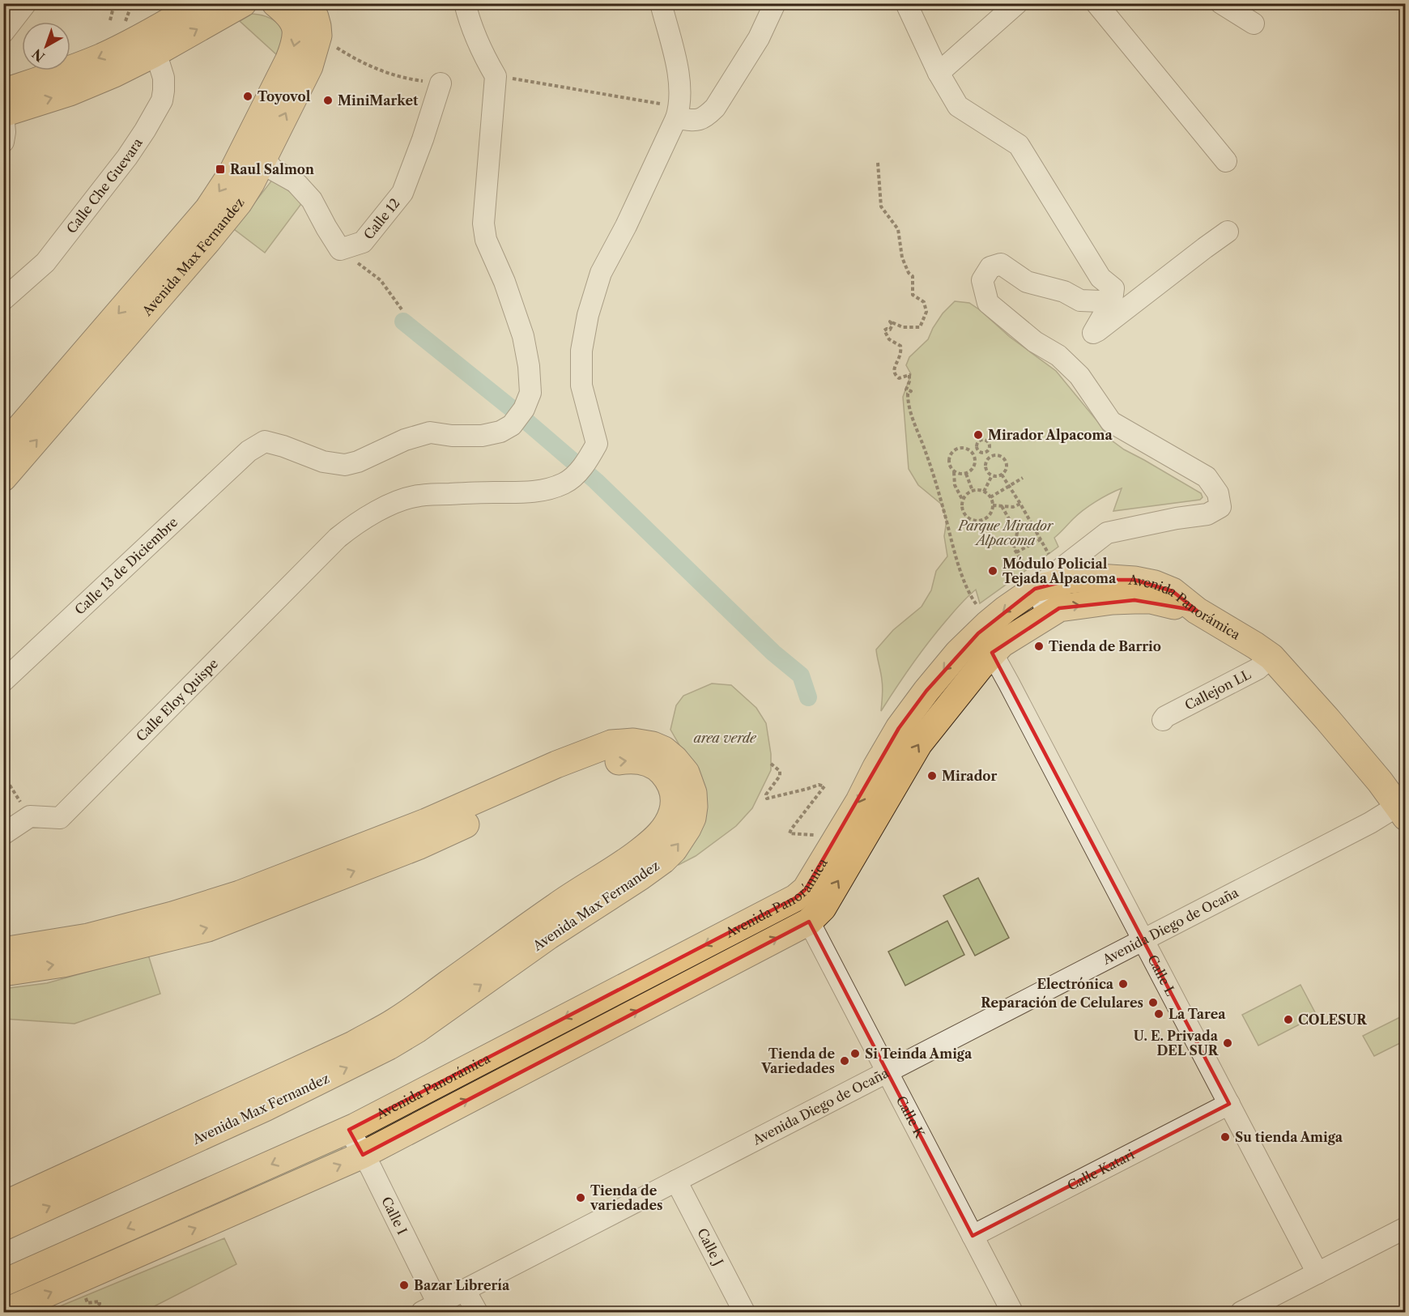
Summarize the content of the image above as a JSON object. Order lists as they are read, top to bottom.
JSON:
{
  "streets": {
    "main road": ["Avenida Max Fernandez", "Avenida Panorámica"],
    "street": [
      "Calle Che Guevara",
      "Calle 12",
      "Calle 13 de Diciembre",
      "Callejon LL",
      "Calle Eloy Quispe",
      "Avenida Diego de Ocaña",
      "Calle L",
      "Calle K",
      "Calle Katari",
      "Calle I",
      "Calle J"
    ]
  },
  "crossings": [
    ["Avenida Panorámica", "Callejon LL"],
    ["Avenida Panorámica", "Avenida Diego de Ocaña"],
    ["Avenida Panorámica", "Calle L"],
    ["Avenida Panorámica", "Calle K"],
    ["Avenida Panorámica", "Calle I"],
    ["Avenida Diego de Ocaña", "Calle L"],
    ["Avenida Diego de Ocaña", "Calle K"],
    ["Avenida Diego de Ocaña", "Calle I"],
    ["Avenida Diego de Ocaña", "Calle J"],
    ["Calle L", "Calle Katari"],
    ["Calle K", "Calle Katari"]
  ],
  "parks": ["Parque Mirador Alpacoma", "area verde"],
  "places": {
    "other": [
      "Toyovol",
      "MiniMarket",
      "Mirador Alpacoma",
      "Módulo Policial Tejada Alpacoma",
      "Tienda de Barrio",
      "Mirador",
      "Electrónica",
      "Reparación de Celulares",
      "La Tarea",
      "COLESUR",
      "U. E. Privada DEL SUR",
      "Si Teinda Amiga",
      "Tienda de Variedades",
      "Su tienda Amiga",
      "Tienda de variedades",
      "Bazar Librería"
    ],
    "transit": ["Raul Salmon"]
  },
  "north": "bottom left"
}
